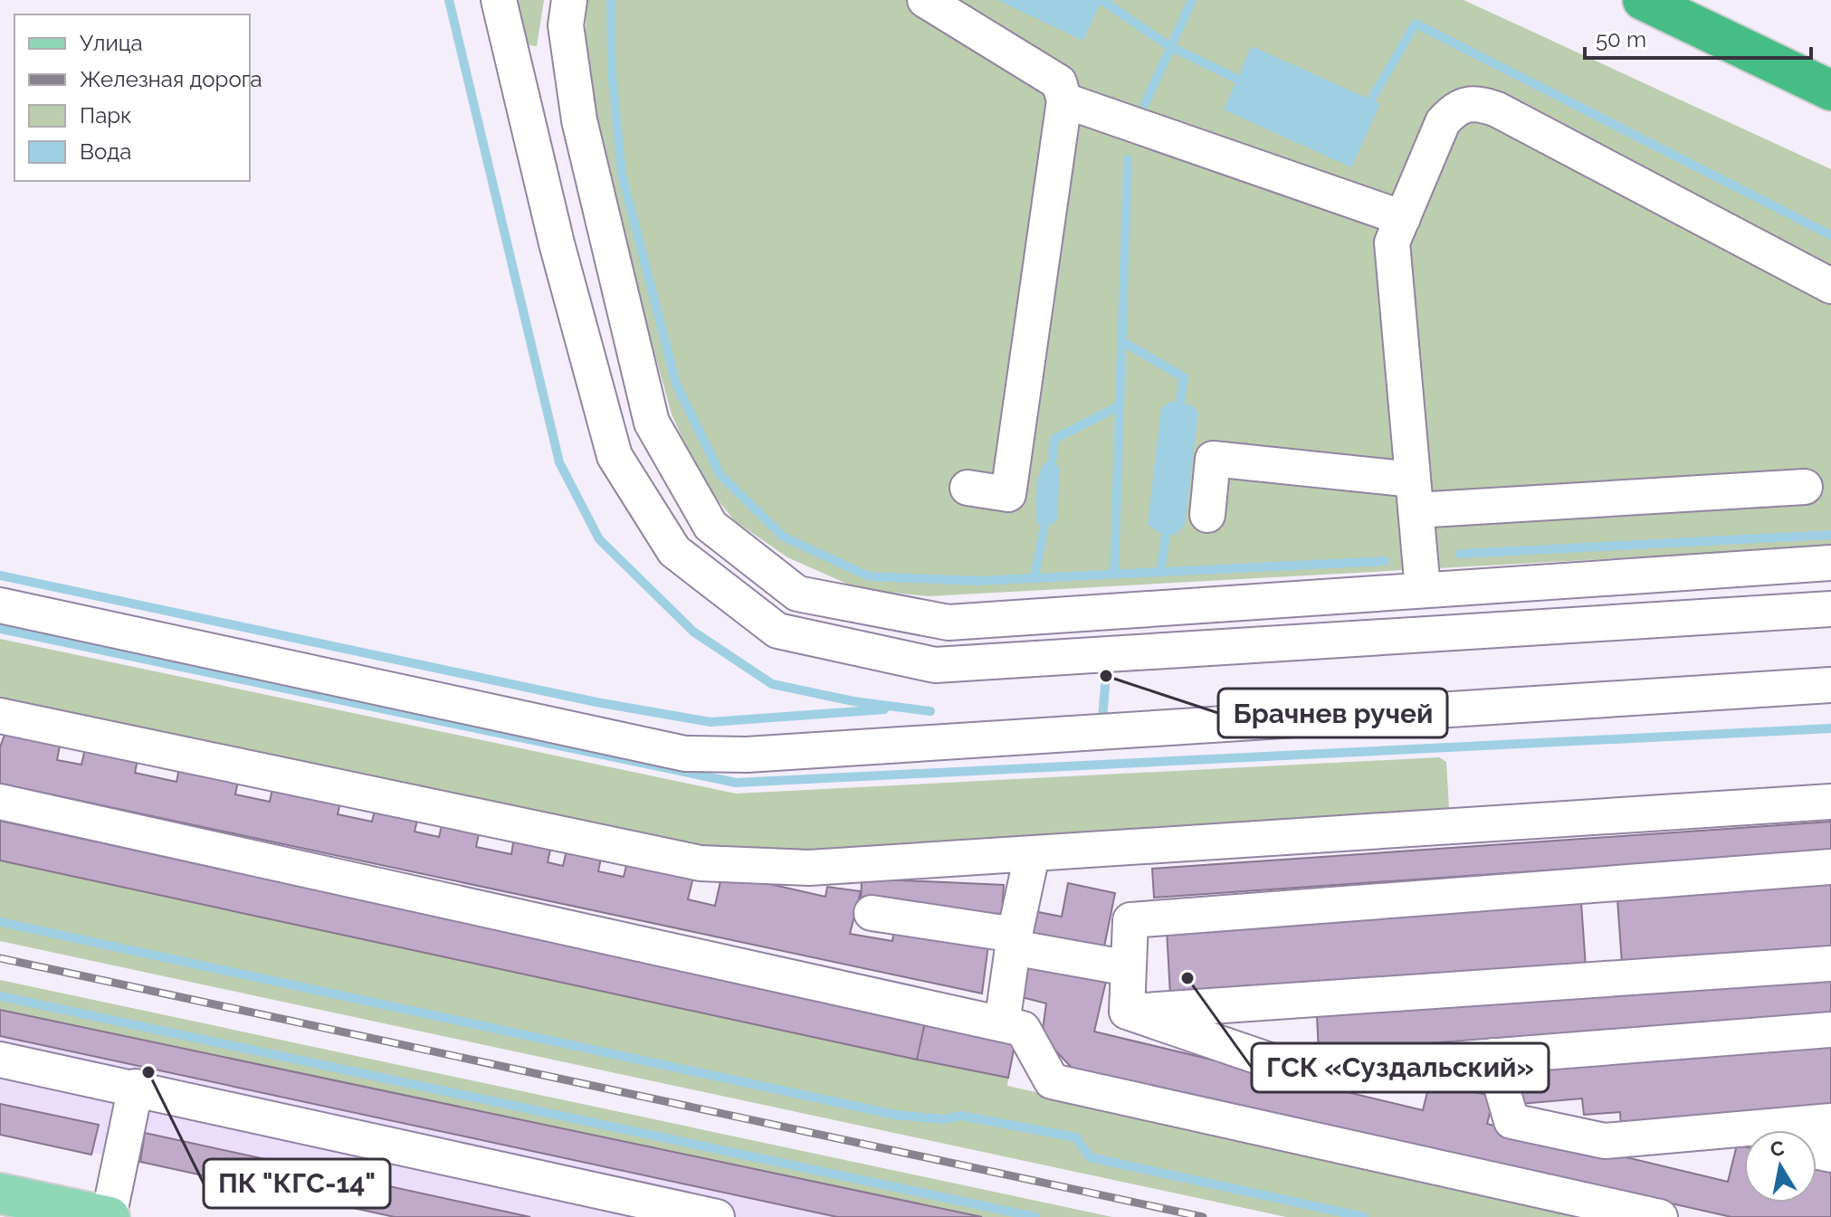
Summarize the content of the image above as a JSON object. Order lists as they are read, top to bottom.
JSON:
{
  "places": ["Брачнев ручей", "ГСК «Суздальский»", "ПК \"КГС-14\""],
  "legend": [
    "Улица",
    "Железная дорога",
    "Парк",
    "Вода"
  ],
  "scale_bar": "50 m",
  "north": "top"
}
